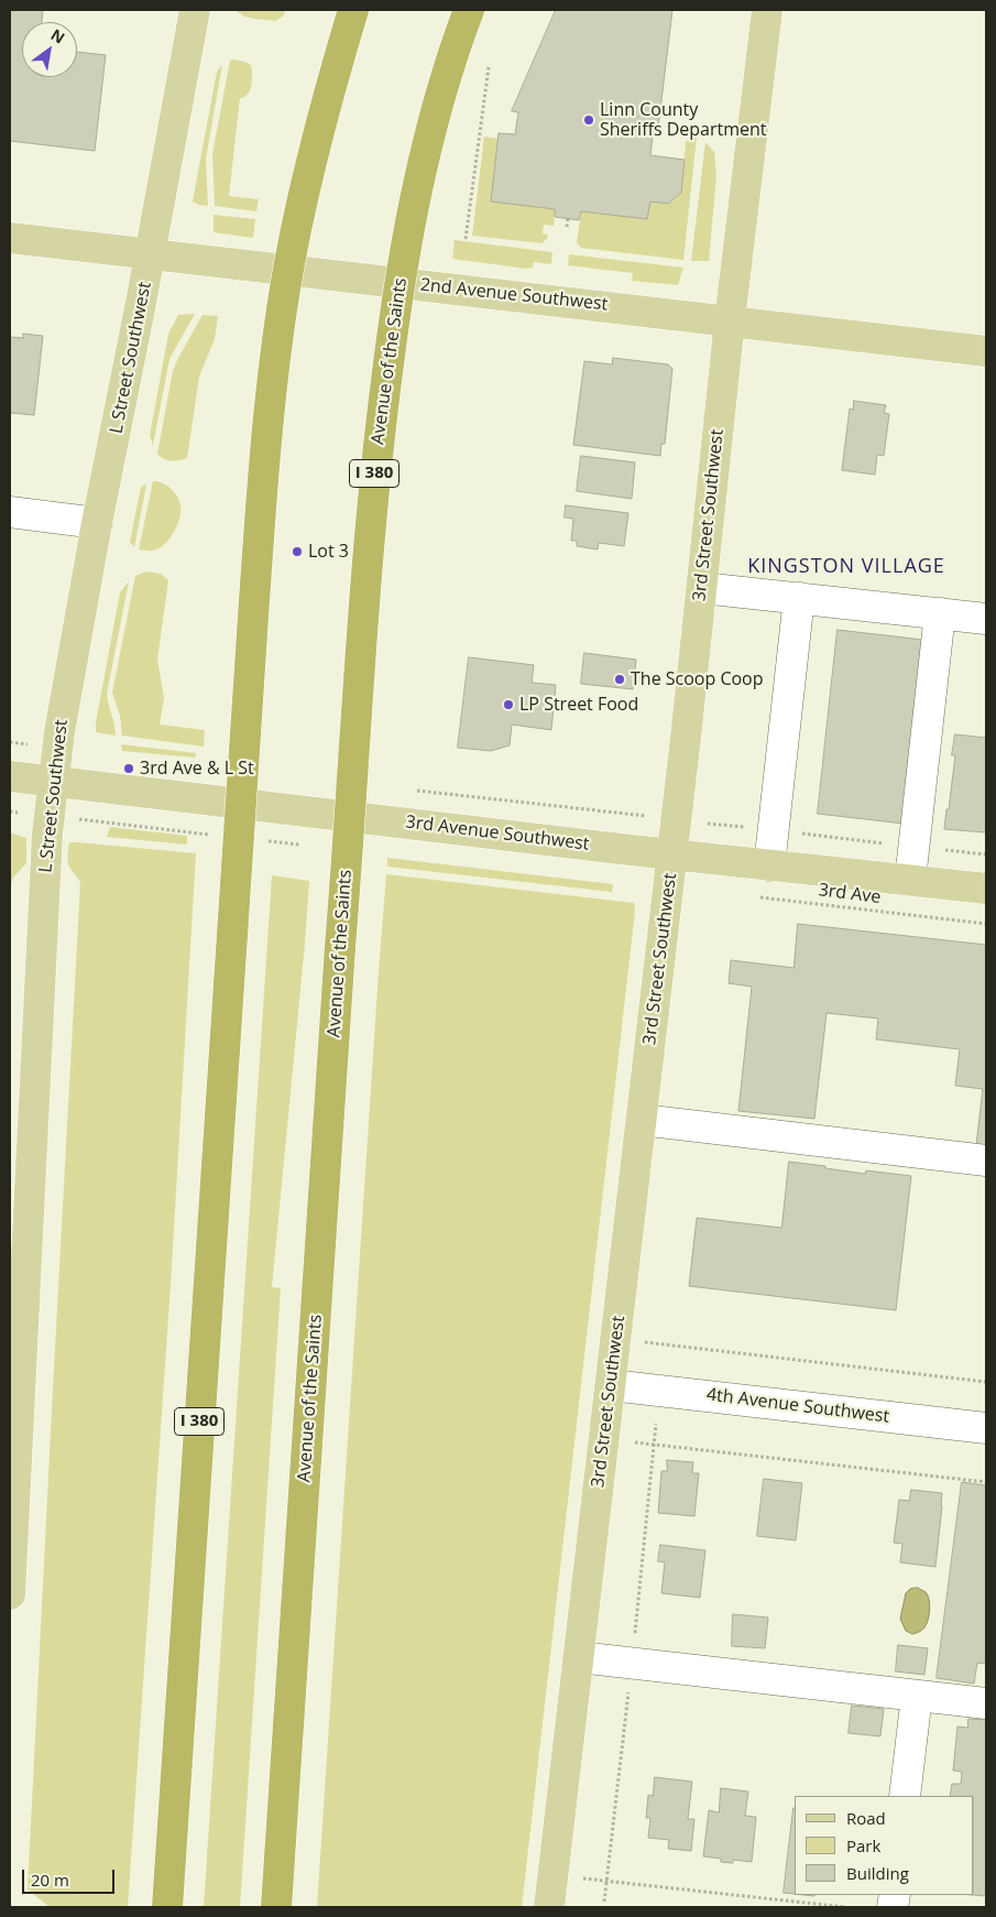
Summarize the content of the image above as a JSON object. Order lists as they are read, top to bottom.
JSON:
{
  "streets": {
    "highway": ["Avenue of the Saints", "I 380"],
    "main road": [
      "2nd Avenue Southwest",
      "L Street Southwest",
      "3rd Street Southwest",
      "3rd Avenue Southwest"
    ],
    "street": ["4th Avenue Southwest"],
    "path": ["3rd Ave"]
  },
  "crossings": [
    ["2nd Avenue Southwest", "L Street Southwest"],
    ["2nd Avenue Southwest", "3rd Street Southwest"],
    ["L Street Southwest", "3rd Avenue Southwest"],
    ["3rd Street Southwest", "3rd Avenue Southwest"],
    ["3rd Street Southwest", "4th Avenue Southwest"]
  ],
  "districts": ["KINGSTON VILLAGE"],
  "places": [
    "Linn County Sheriffs Department",
    "Lot 3",
    "The Scoop Coop",
    "LP Street Food",
    "3rd Ave & L St"
  ],
  "legend": ["Road", "Park", "Building"],
  "scale_bar": "20 m",
  "north": "top right"
}
